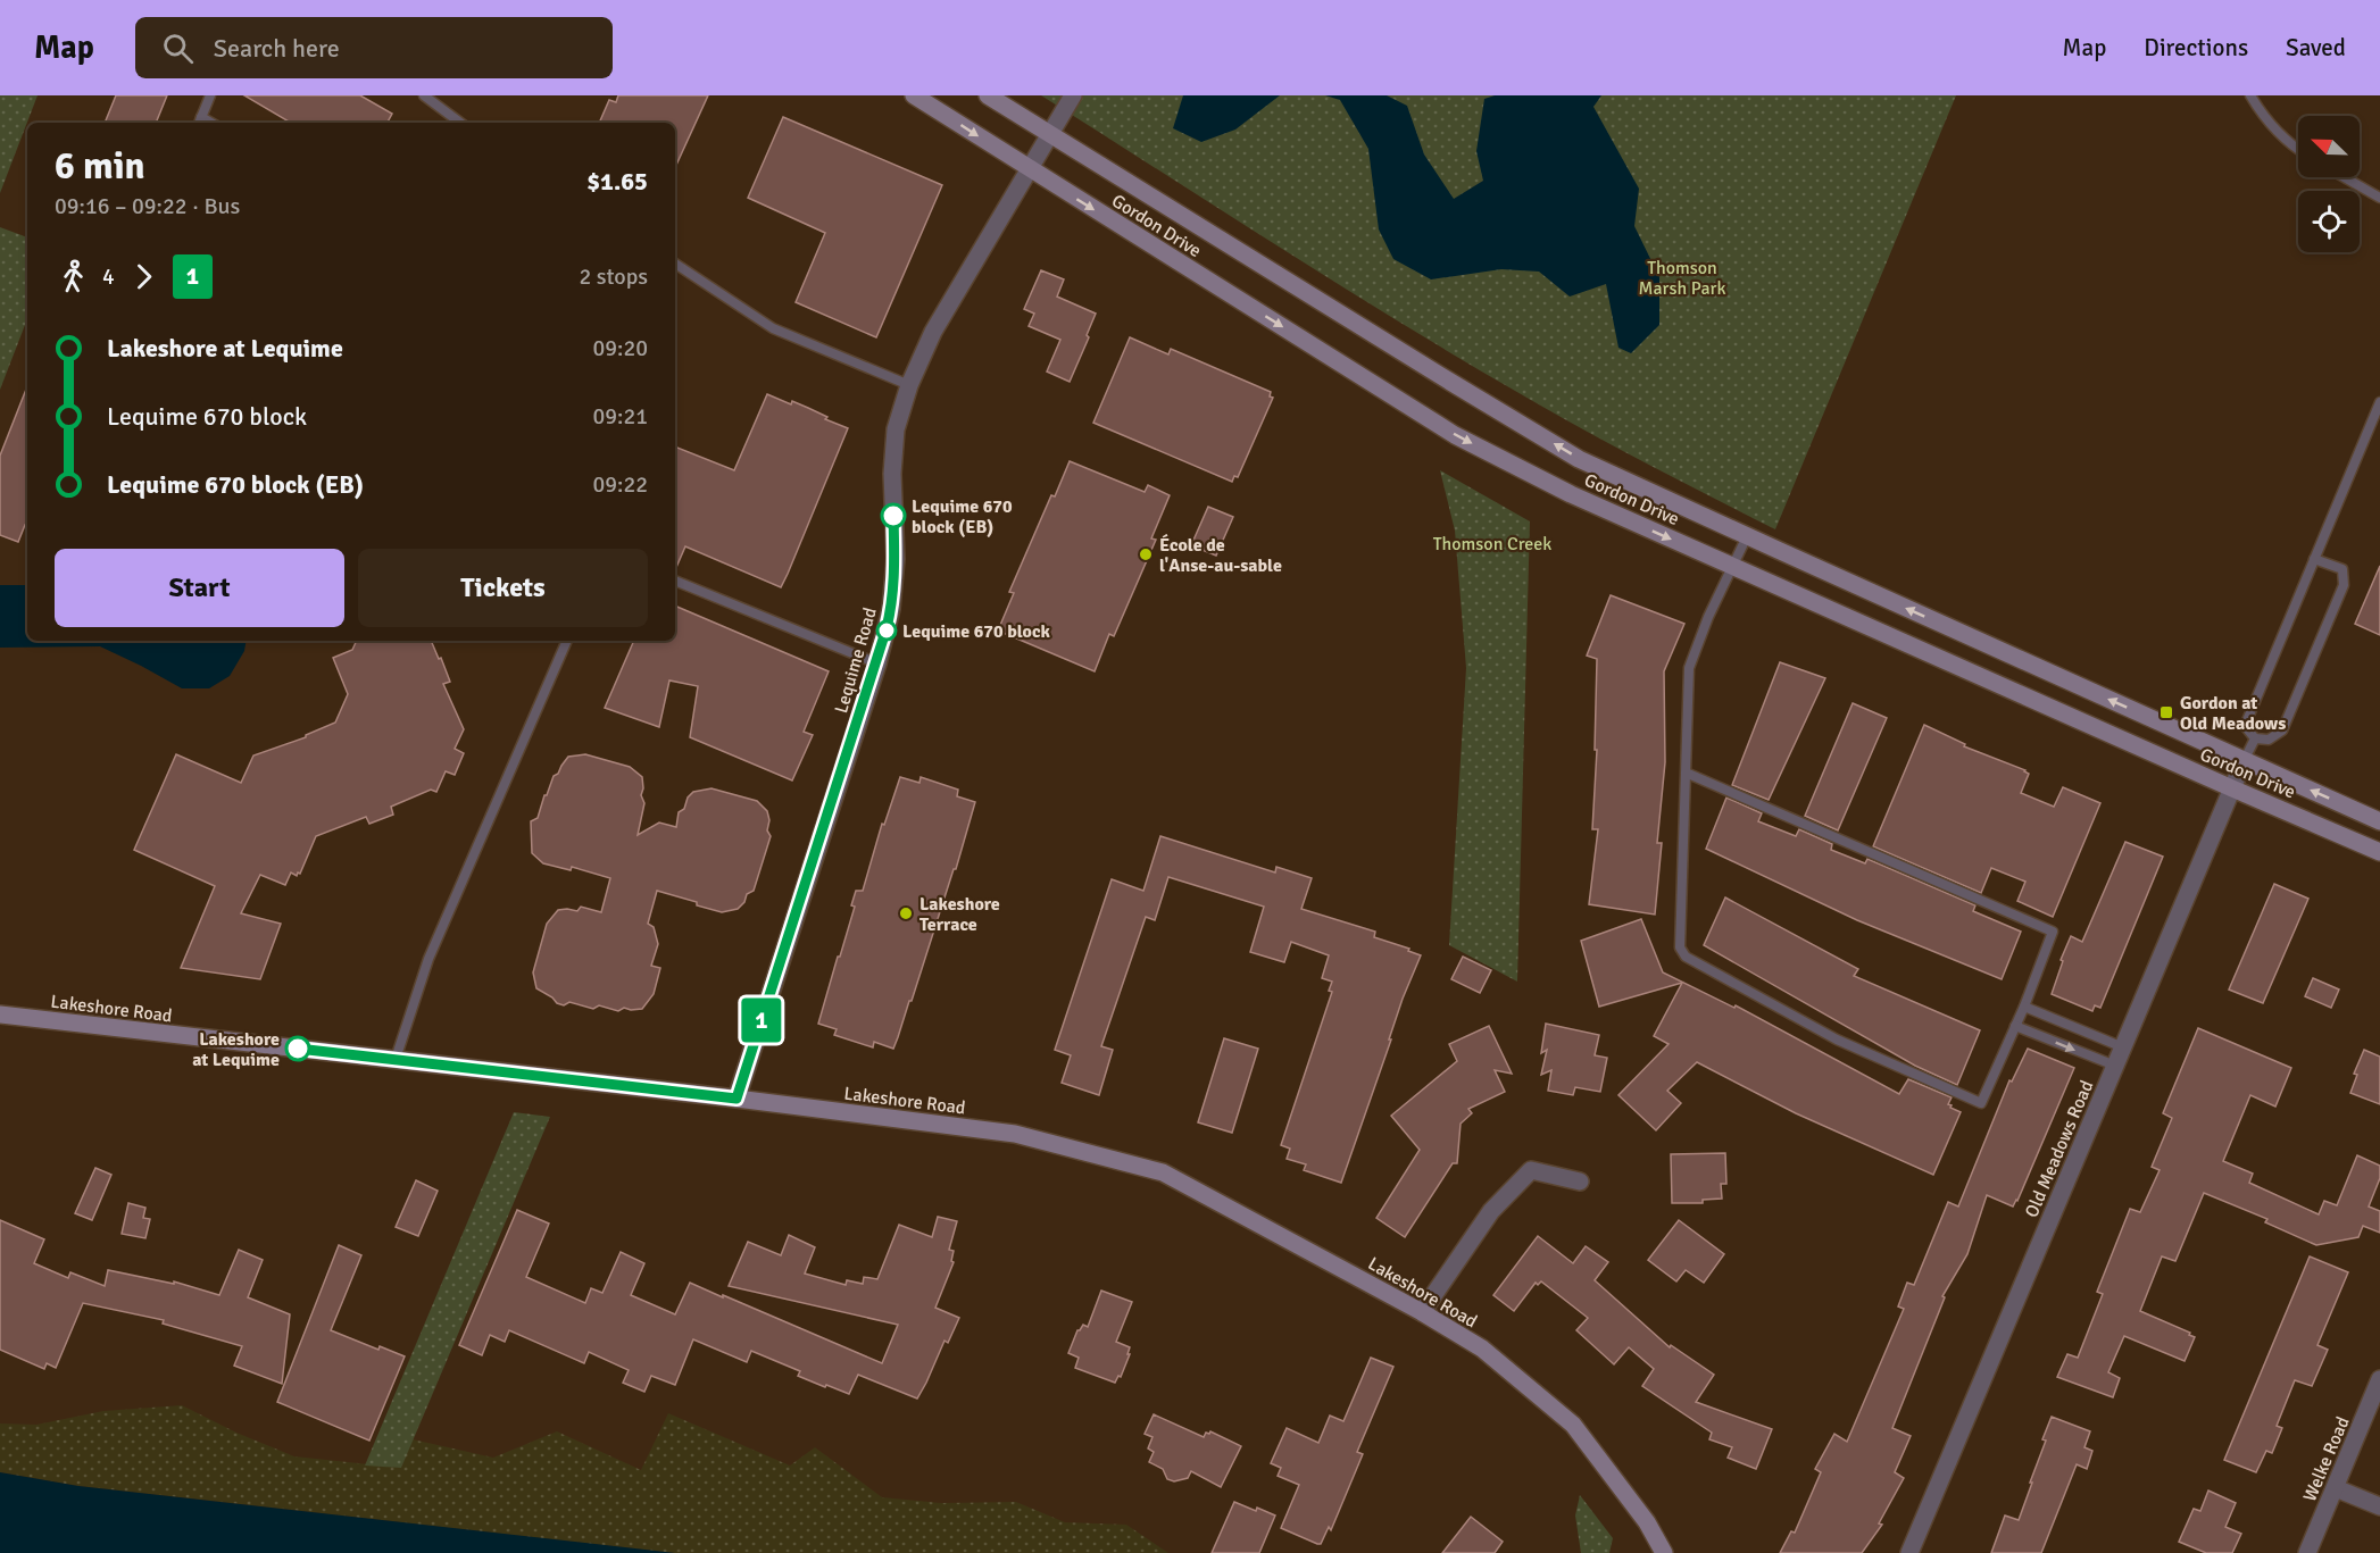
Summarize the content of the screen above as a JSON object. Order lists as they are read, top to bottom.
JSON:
{
  "streets": {
    "main road": ["Gordon Drive", "Lakeshore Road"],
    "street": ["Lequime Road", "Old Meadows Road", "Welke Road"]
  },
  "crossings": [
    ["Gordon Drive", "Lequime Road"],
    ["Gordon Drive", "Old Meadows Road"],
    ["Lequime Road", "Lakeshore Road"]
  ],
  "parks": ["Thomson Marsh Park", "Thomson Creek"],
  "places": {
    "other": [
      "Lequime 670 block (EB)",
      "École de l'Anse-au-sable",
      "Lequime 670 block",
      "Lakeshore Terrace",
      "Lakeshore at Lequime"
    ],
    "transit": ["Gordon at Old Meadows"]
  },
  "lines": ["bus line 1"],
  "north": "top left",
  "page": {
    "header": "Map",
    "search": "Search here",
    "nav": ["Map", "Directions", "Saved"],
    "on_map": "1",
    "heading": ["6 min", "09:16 – 09:22 · Bus", "$1.65"],
    "legs": ["4", "1", "2 stops"],
    "list": [
      {
        "name": "Lakeshore at Lequime",
        "value": "09:20"
      },
      {
        "name": "Lequime 670 block",
        "value": "09:21"
      },
      {
        "name": "Lequime 670 block (EB)",
        "value": "09:22"
      }
    ],
    "buttons": ["Start", "Tickets"]
  }
}
